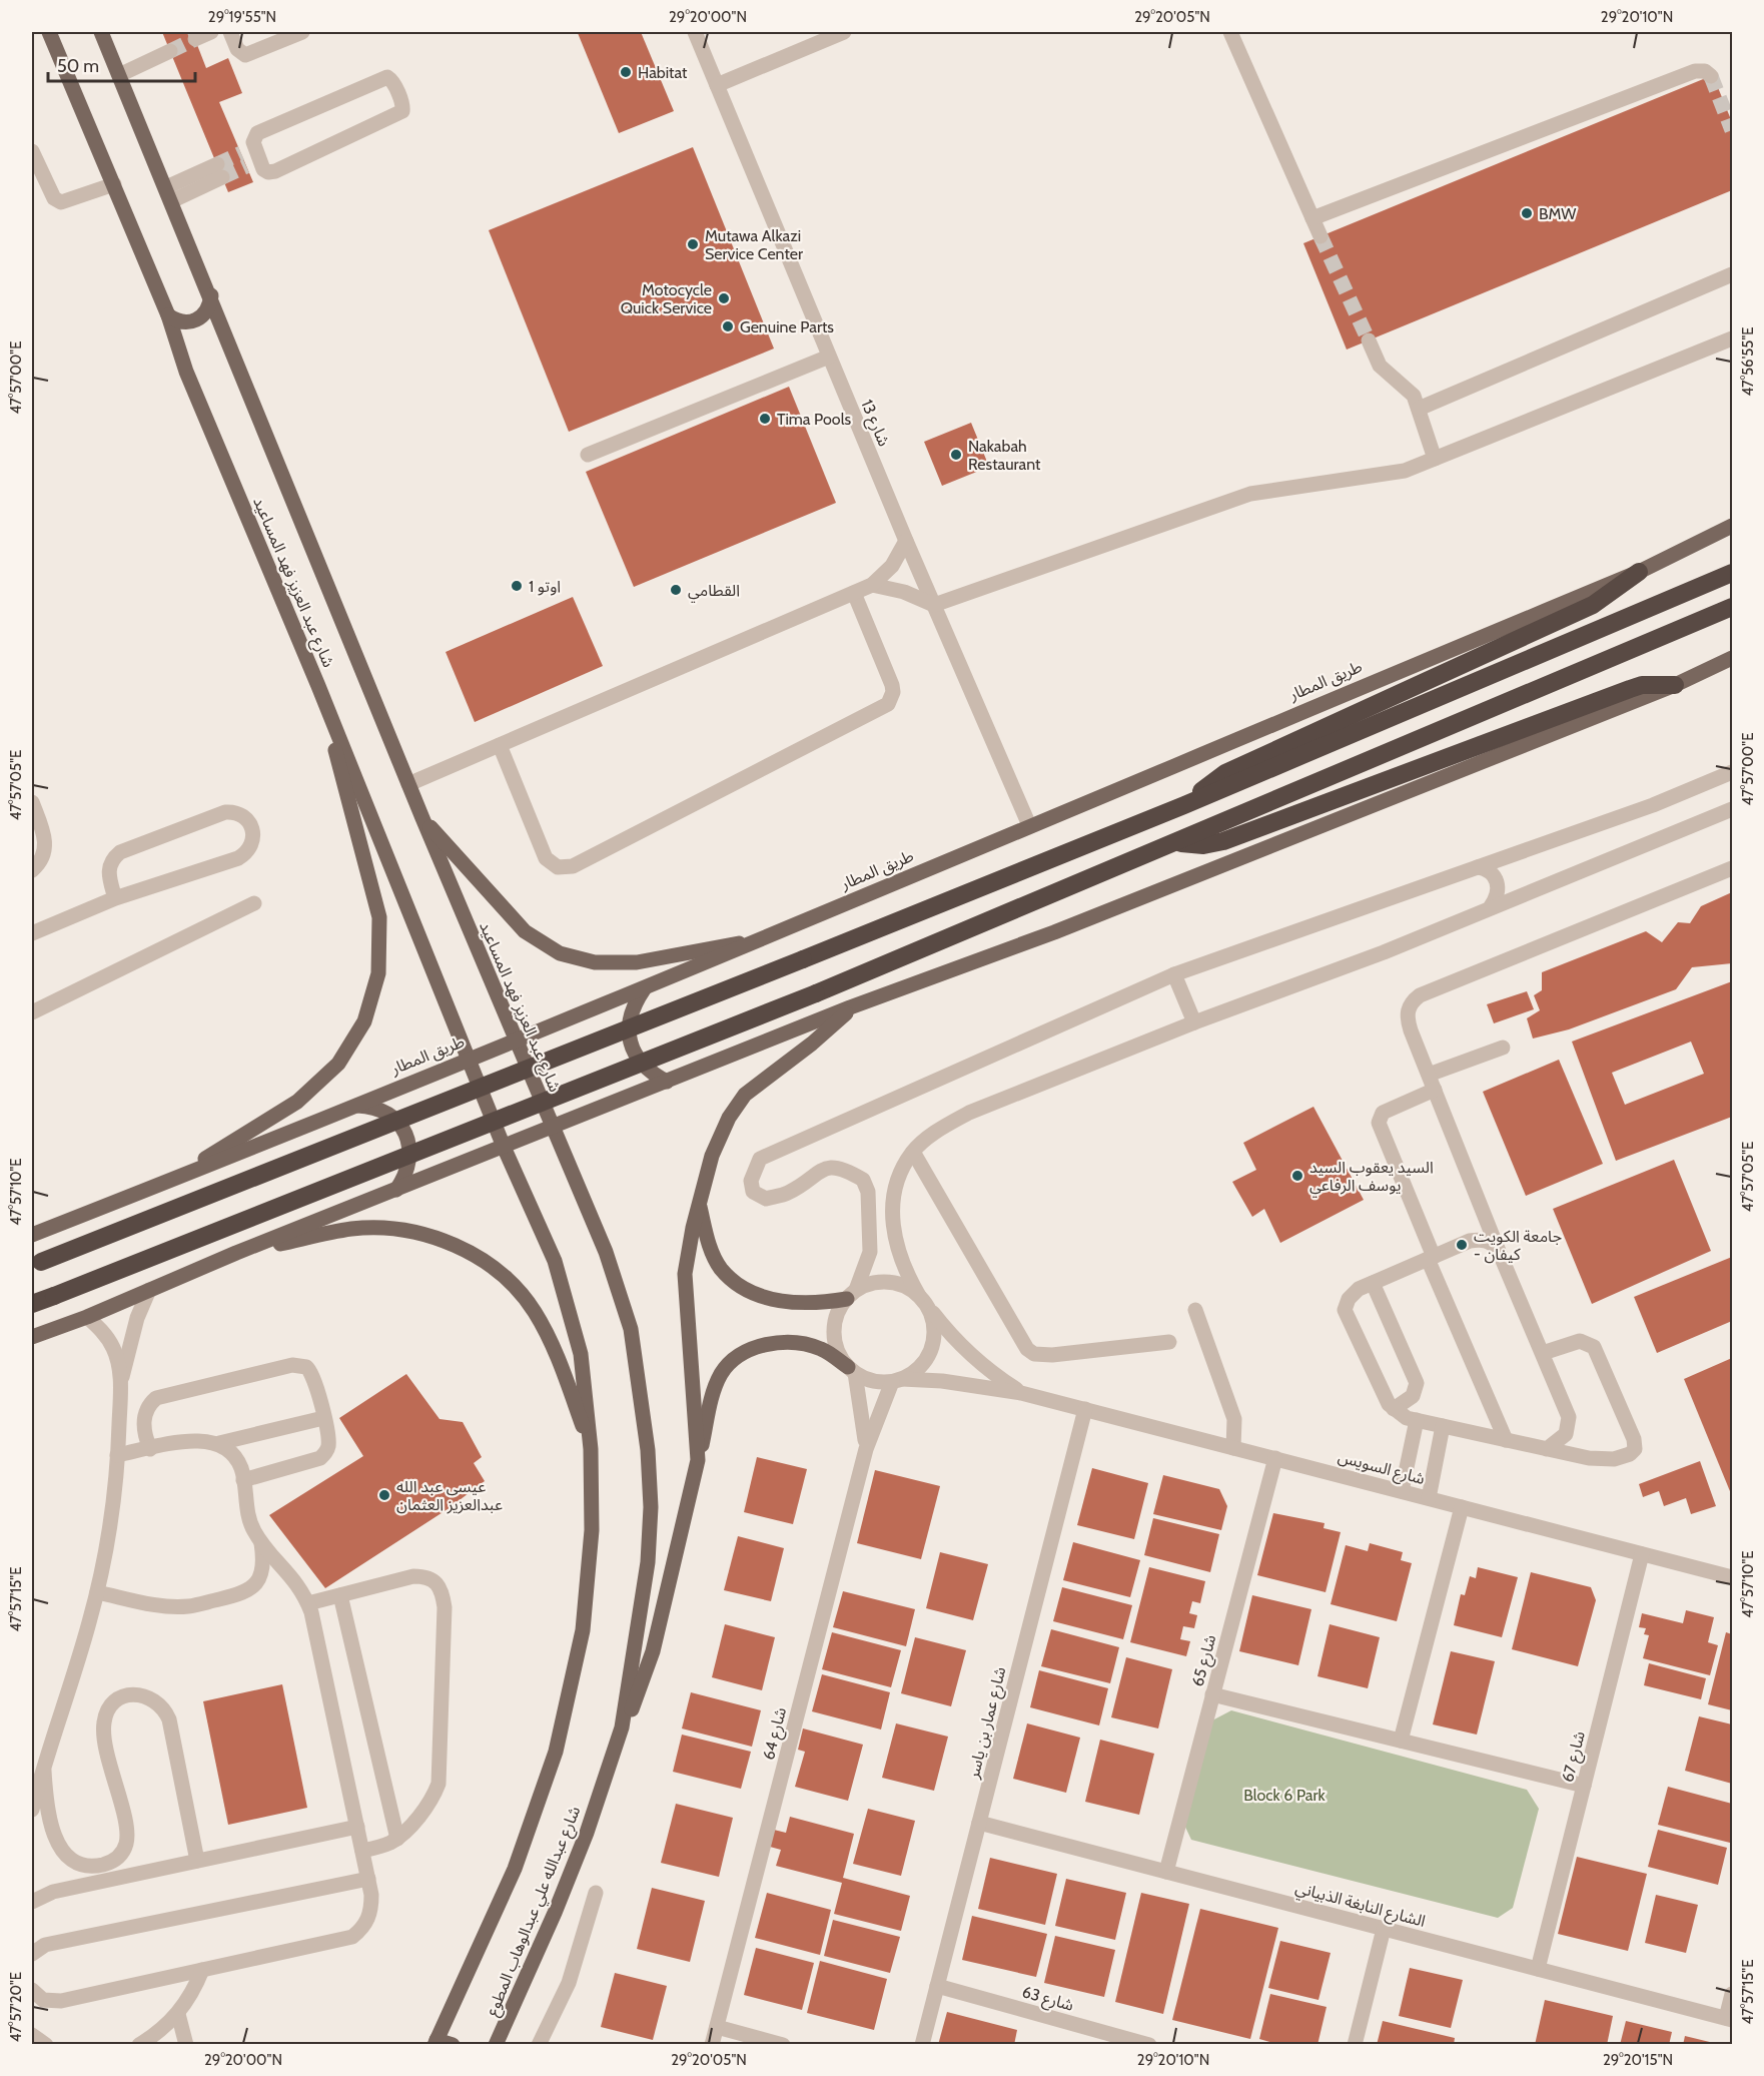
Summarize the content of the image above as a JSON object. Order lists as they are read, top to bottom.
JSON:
{
  "streets": {
    "main road": ["شارع عبد العزيز فهد المساعيد", "طريق المطار", "شارع عبدالله علي عبدالوهاب المطوع"],
    "street": [
      "شارع 13",
      "شارع السويس",
      "شارع 65",
      "شارع عمار بن ياسر",
      "شارع 64",
      "شارع 67",
      "الشارع النابغة الذبياني",
      "شارع 63"
    ]
  },
  "crossings": [
    ["شارع 13", "طريق المطار"],
    ["شارع عبد العزيز فهد المساعيد", "طريق المطار"],
    ["شارع عبد العزيز فهد المساعيد", "شارع عبدالله علي عبدالوهاب المطوع"],
    ["شارع السويس", "شارع 65"],
    ["شارع السويس", "شارع عمار بن ياسر"],
    ["شارع السويس", "شارع 64"],
    ["شارع السويس", "شارع 67"],
    ["شارع 65", "الشارع النابغة الذبياني"],
    ["شارع عمار بن ياسر", "الشارع النابغة الذبياني"],
    ["شارع عمار بن ياسر", "شارع 63"],
    ["شارع 67", "الشارع النابغة الذبياني"]
  ],
  "parks": ["Block 6 Park"],
  "places": [
    "Habitat",
    "BMW",
    "Mutawa Alkazi Service Center",
    "Motocycle Quick Service",
    "Genuine Parts",
    "Tima Pools",
    "Nakabah Restaurant",
    "اوتو 1",
    "القطامي",
    "السيد يعقوب السيد يوسف الرفاعي",
    "جامعة الكويت - كيفان",
    "عيسى عبد الله عبدالعزيز العثمان"
  ],
  "scale_bar": "50 m",
  "coordinates": [
    "29°19'55\"N",
    "29°20'00\"N",
    "29°20'05\"N",
    "29°20'10\"N",
    "47°56'55\"E",
    "47°57'00\"E",
    "47°57'05\"E",
    "47°57'10\"E",
    "47°57'15\"E",
    "47°57'20\"E",
    "29°20'15\"N"
  ]
}
